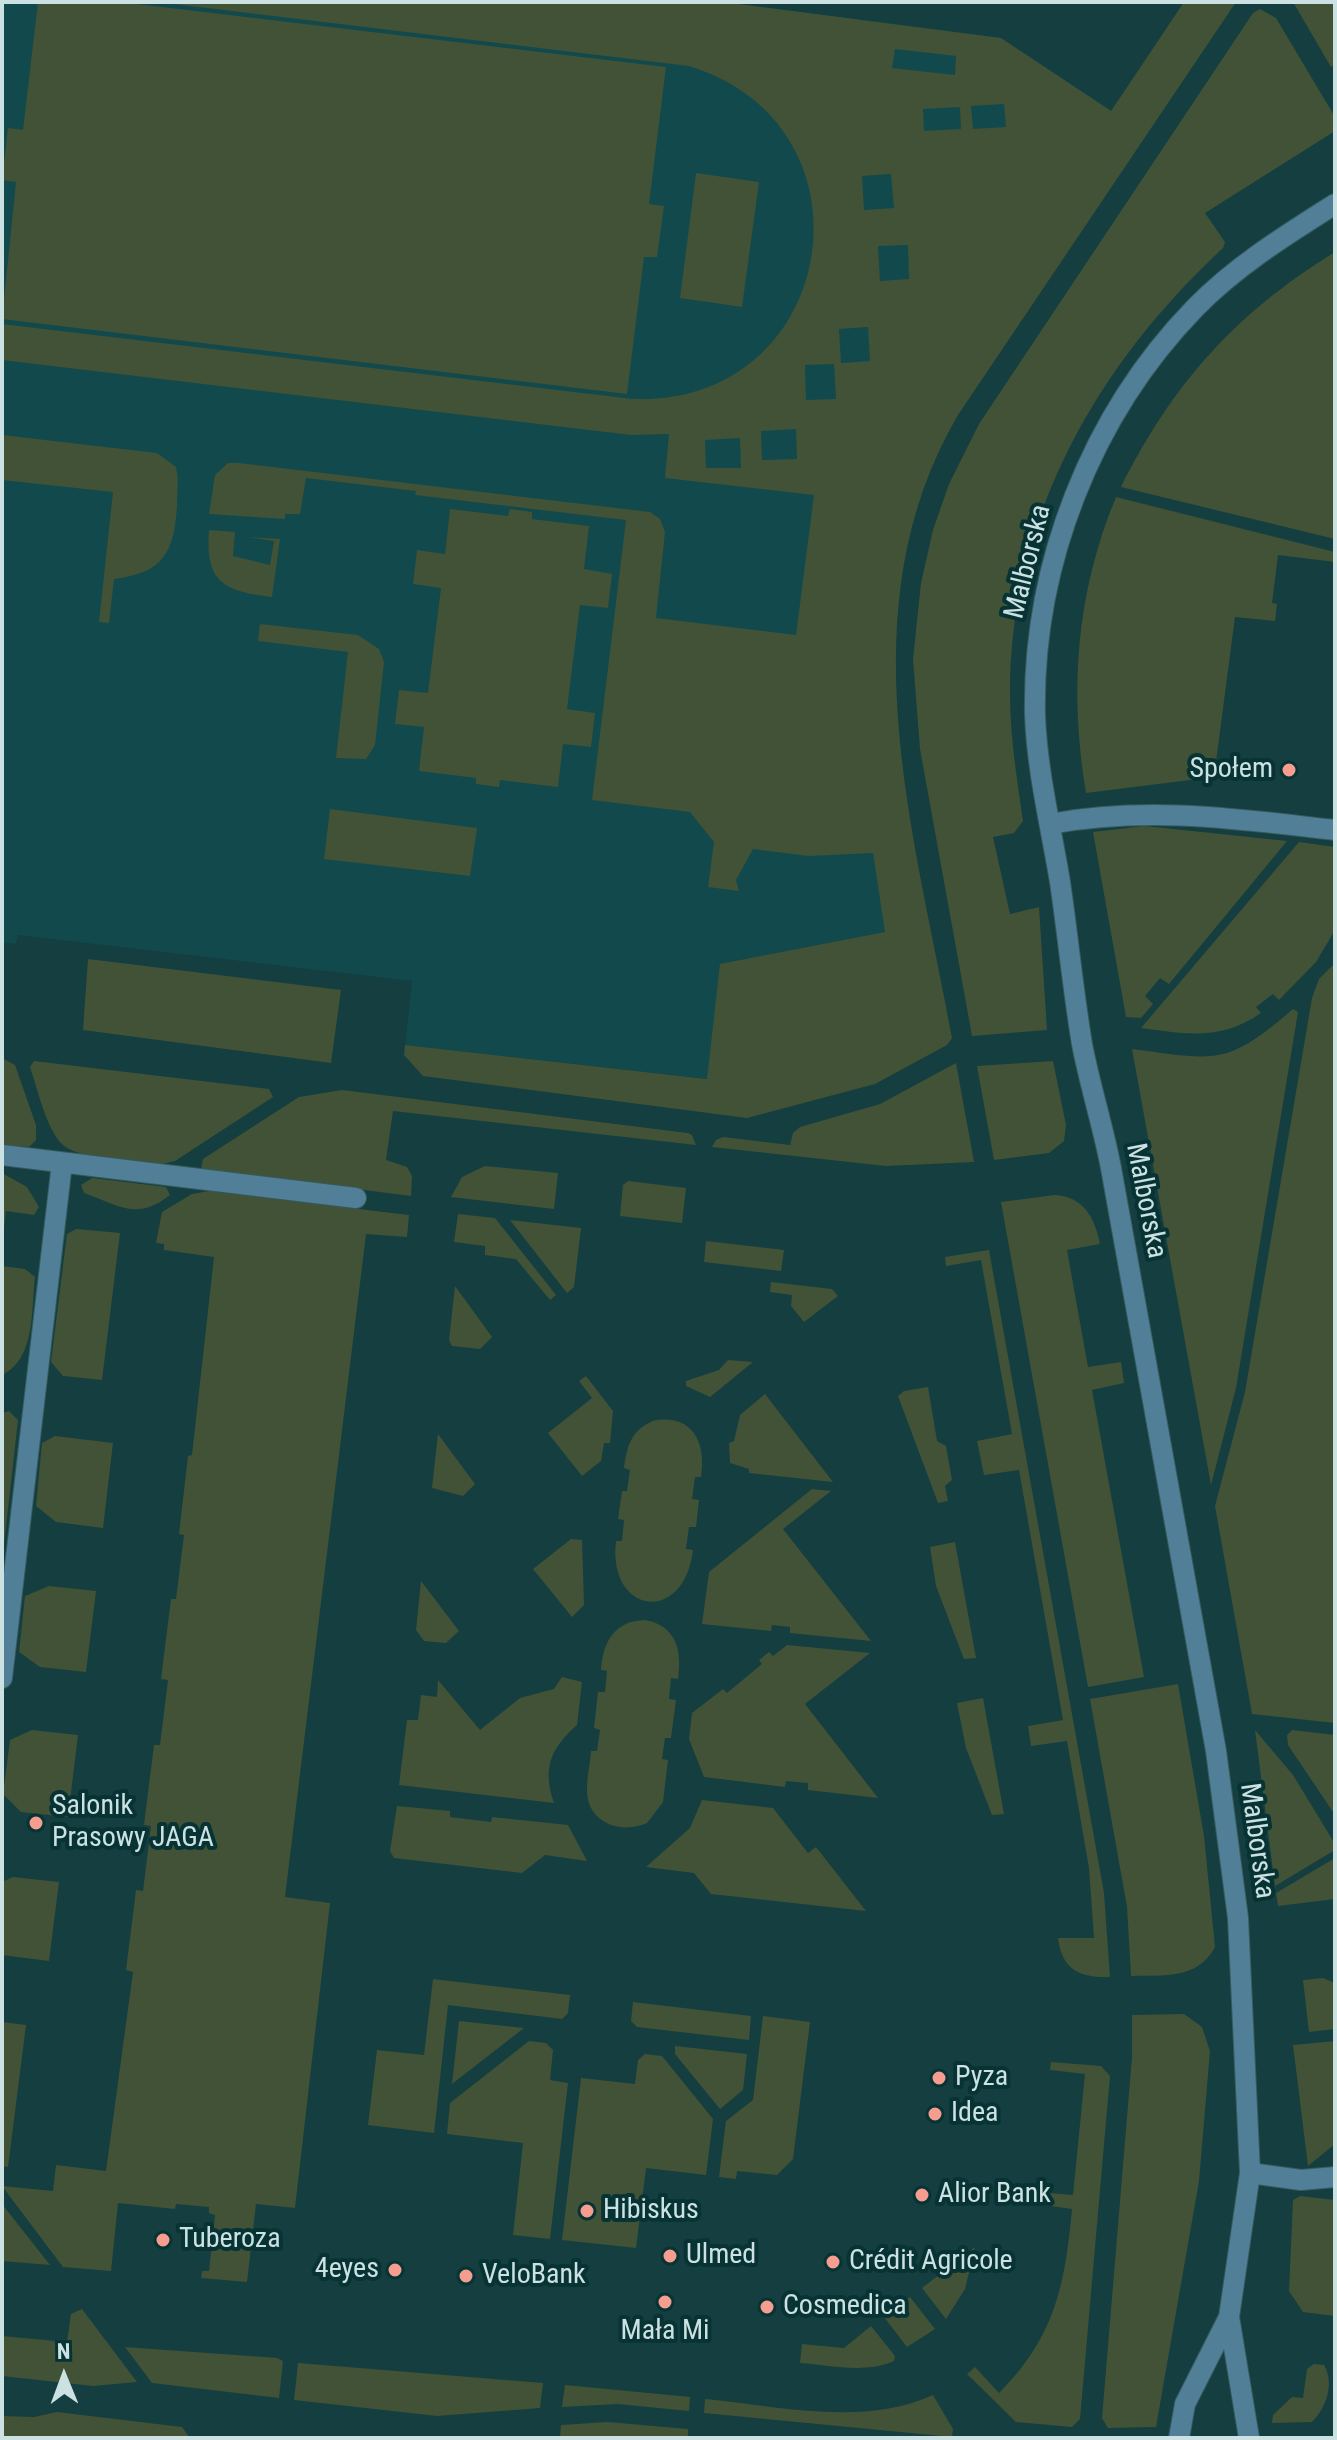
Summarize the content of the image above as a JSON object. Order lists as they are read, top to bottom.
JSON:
{
  "streets": {
    "street": ["Malborska"]
  },
  "places": [
    "Społem",
    "Salonik Prasowy JAGA",
    "Pyza",
    "Idea",
    "Alior Bank",
    "Hibiskus",
    "Tuberoza",
    "Ulmed",
    "Crédit Agricole",
    "4eyes",
    "VeloBank",
    "Mała Mi",
    "Cosmedica"
  ],
  "north": "top"
}
